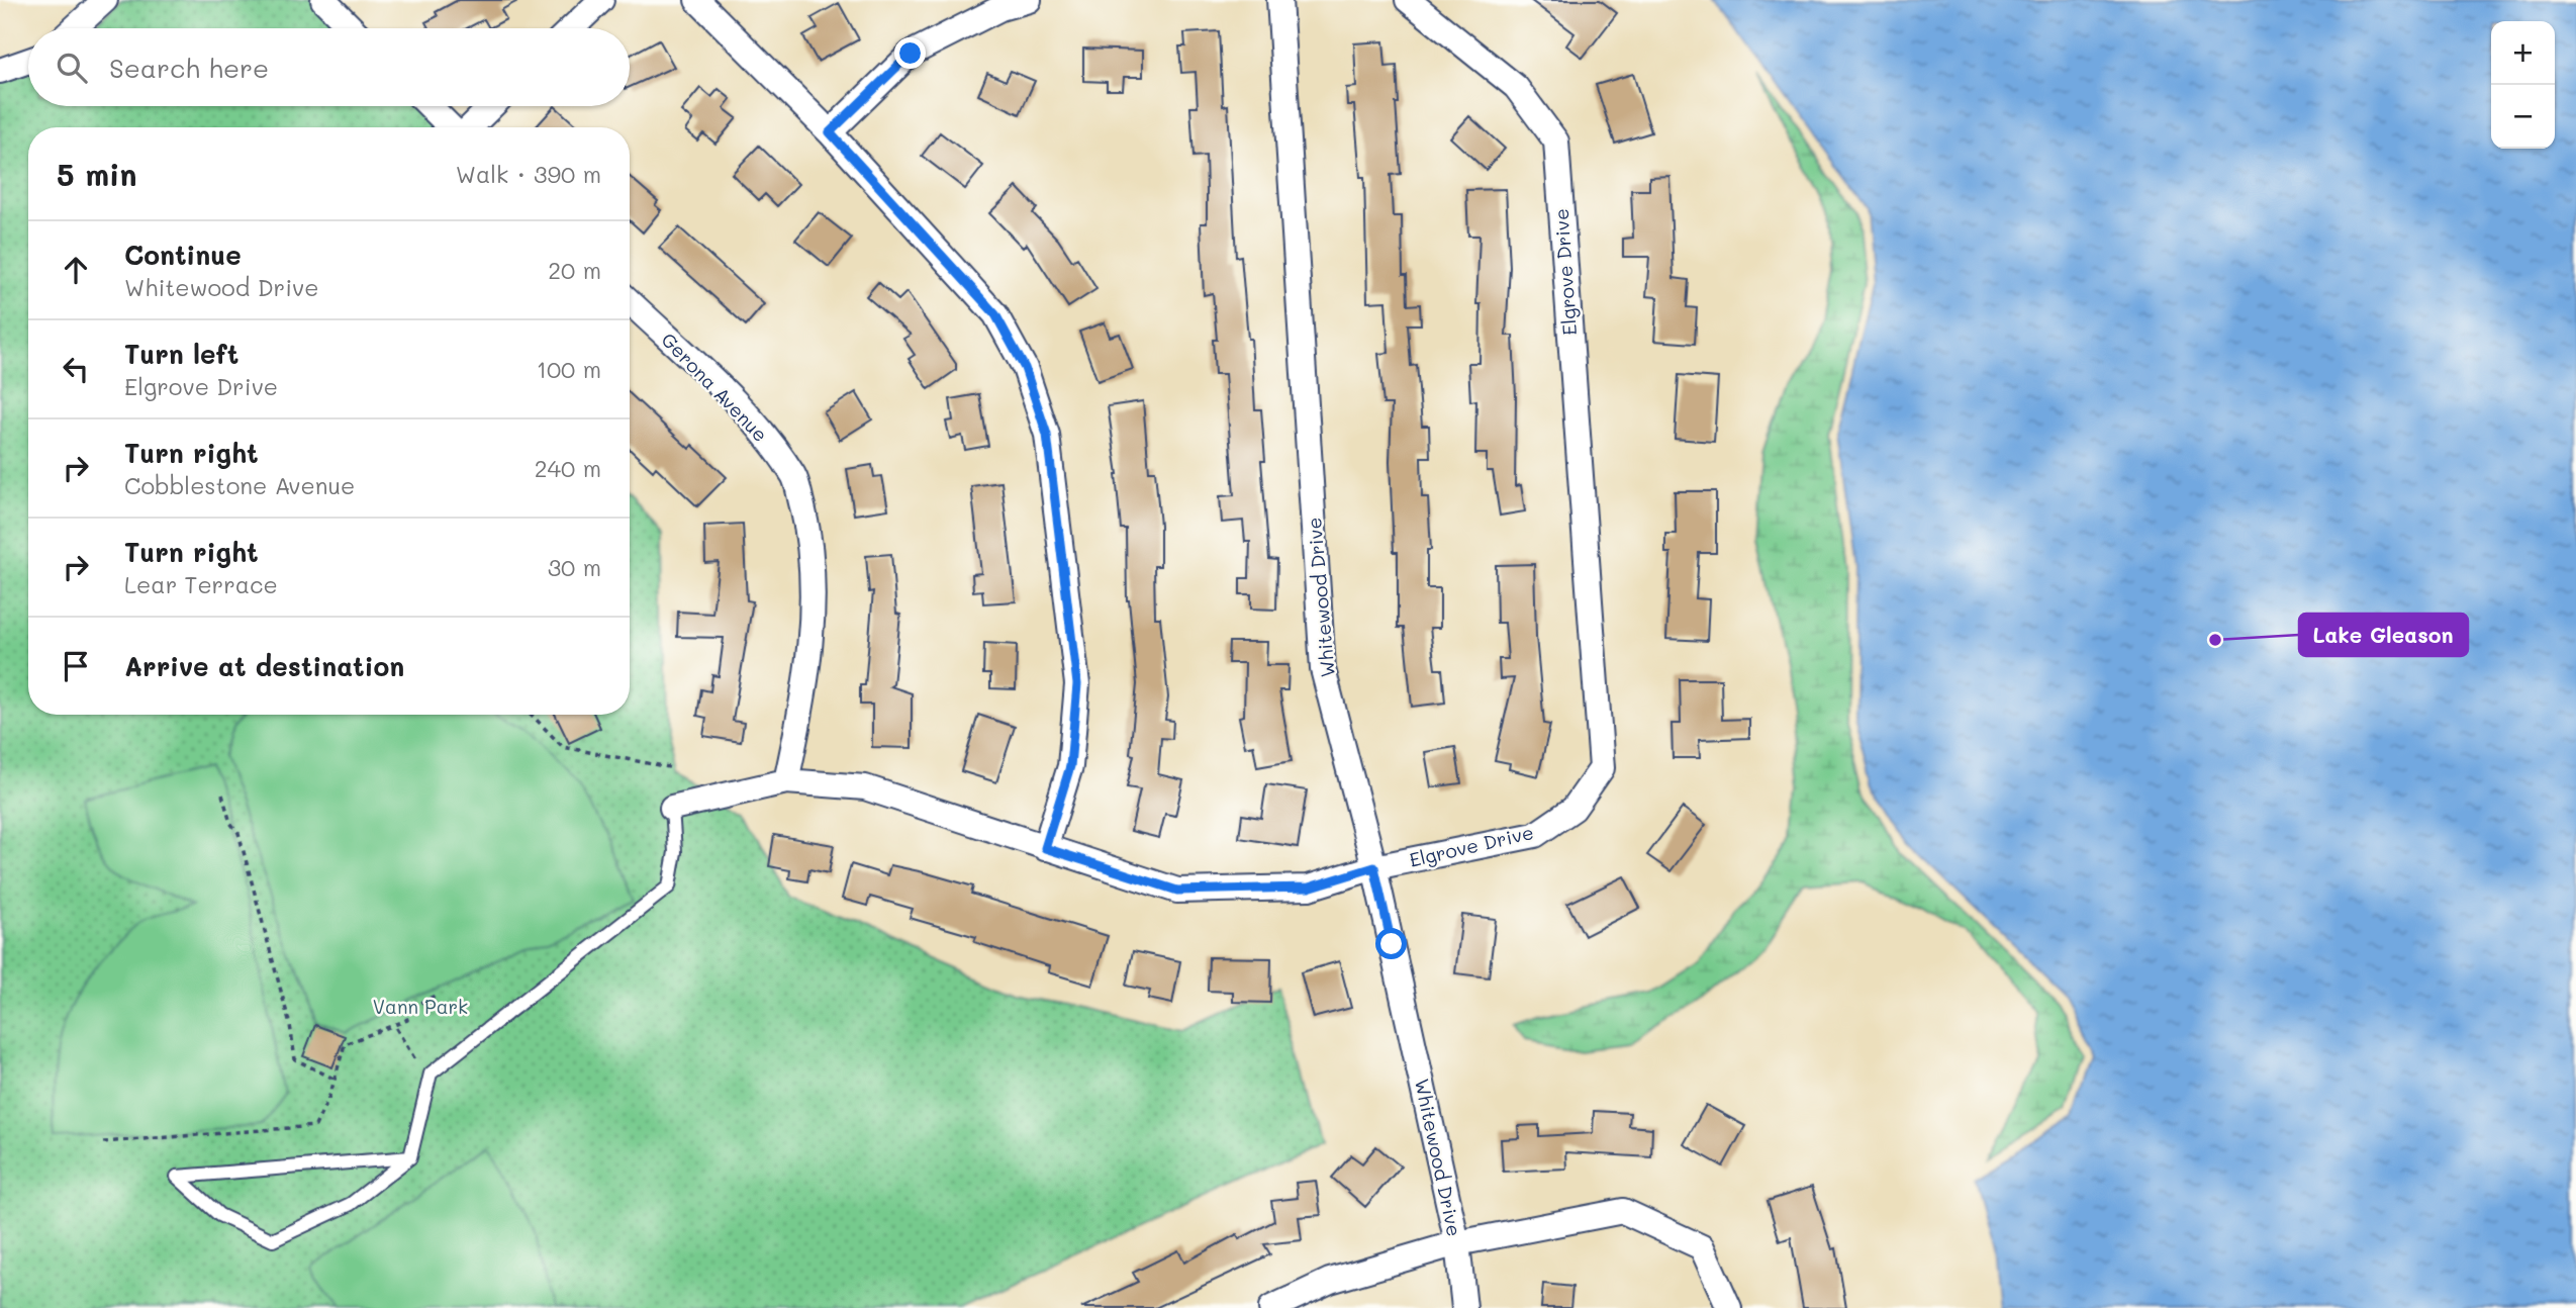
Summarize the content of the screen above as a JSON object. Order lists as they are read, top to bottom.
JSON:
{
  "streets": {
    "street": ["Elgrove Drive", "Gerona Avenue", "Whitewood Drive"]
  },
  "crossings": [
    ["Elgrove Drive", "Gerona Avenue"],
    ["Elgrove Drive", "Whitewood Drive"]
  ],
  "parks": ["Vann Park"],
  "places": ["Lake Gleason"],
  "page": {
    "map_buttons": ["+", "−"],
    "search": "Search here",
    "heading": ["5 min", "Walk · 390 m"],
    "list": [
      ["Continue", "Whitewood Drive", "20 m"],
      ["Turn left", "Elgrove Drive", "100 m"],
      ["Turn right", "Cobblestone Avenue", "240 m"],
      ["Turn right", "Lear Terrace", "30 m"],
      "Arrive at destination"
    ]
  }
}
